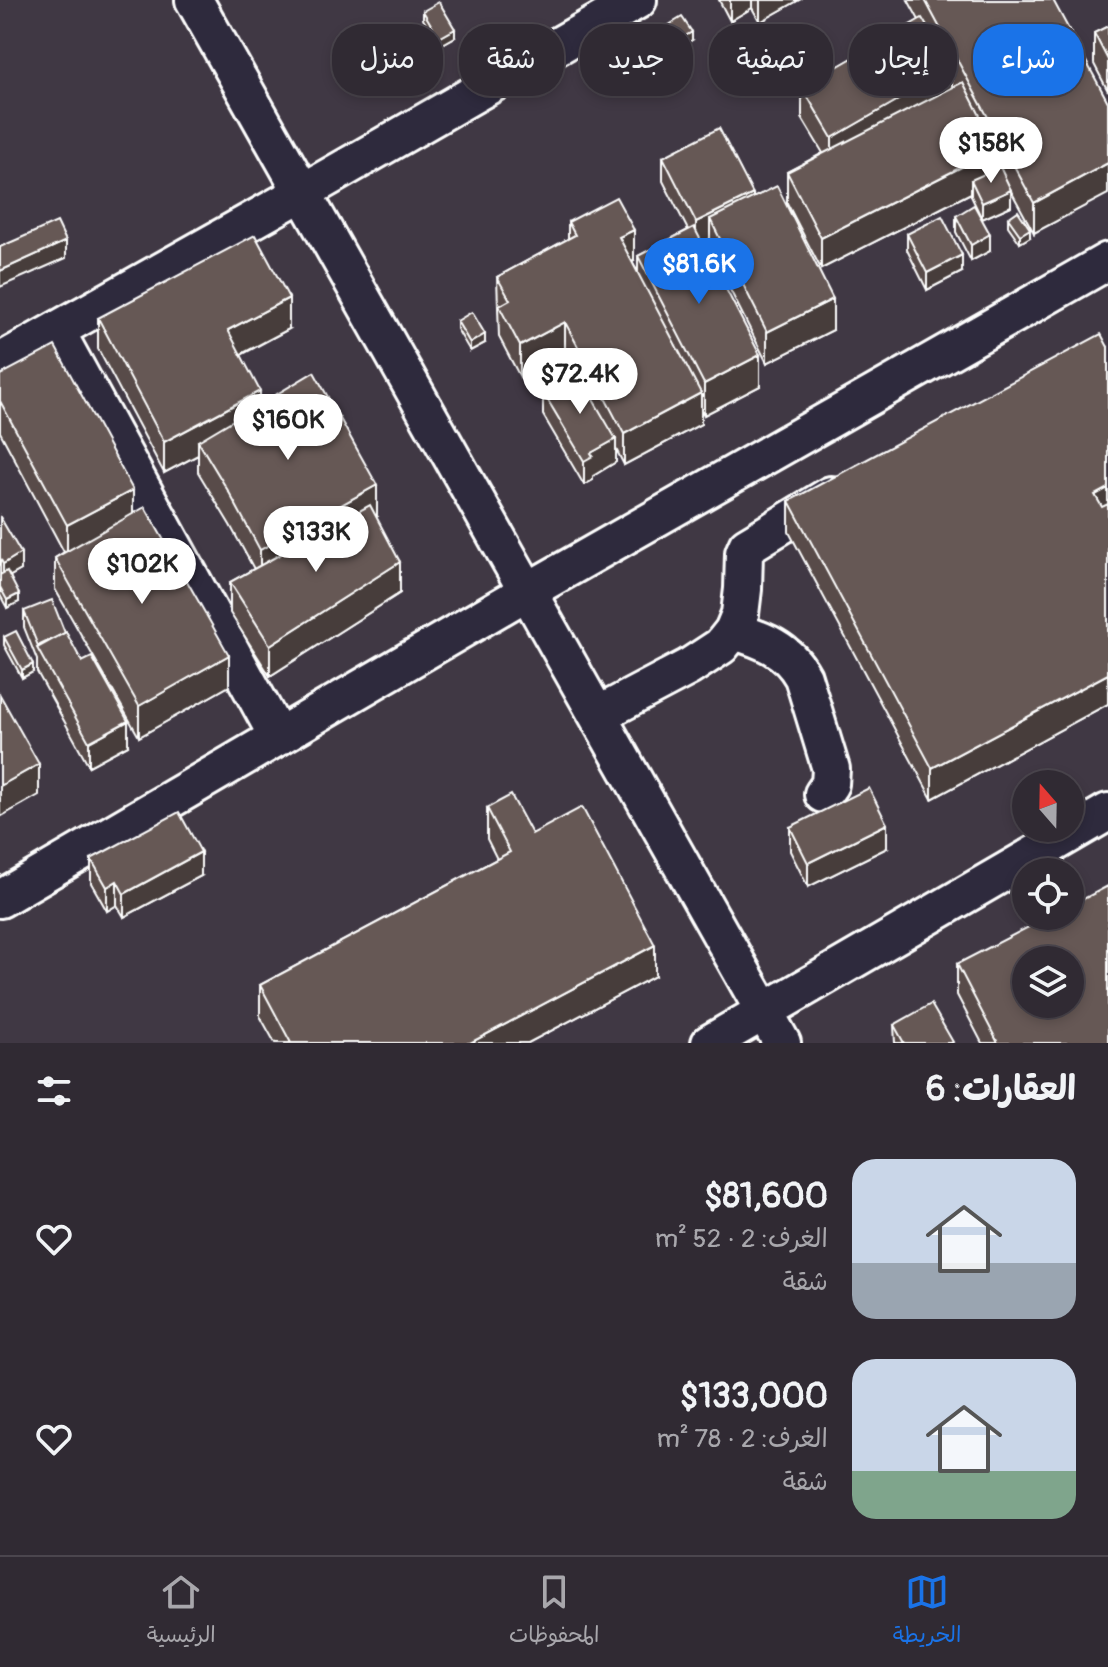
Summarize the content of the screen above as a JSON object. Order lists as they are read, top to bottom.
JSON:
{
  "north": "top",
  "page": {
    "chip": [
      "شراء",
      "إيجار",
      "تصفية",
      "جديد",
      "شقة",
      "منزل"
    ],
    "price": [
      "$158K",
      "$81.6K",
      "$72.4K",
      "$160K",
      "$133K",
      "$102K"
    ],
    "heading": "العقارات: 6",
    "list": [
      {
        "name": "$81,600",
        "note": "الغرف: 2 · 52 m² · شقة"
      },
      {
        "name": "$133,000",
        "note": "الغرف: 2 · 78 m² · شقة"
      }
    ],
    "tabs": ["الخريطة", "المحفوظات", "الرئيسية"]
  }
}
